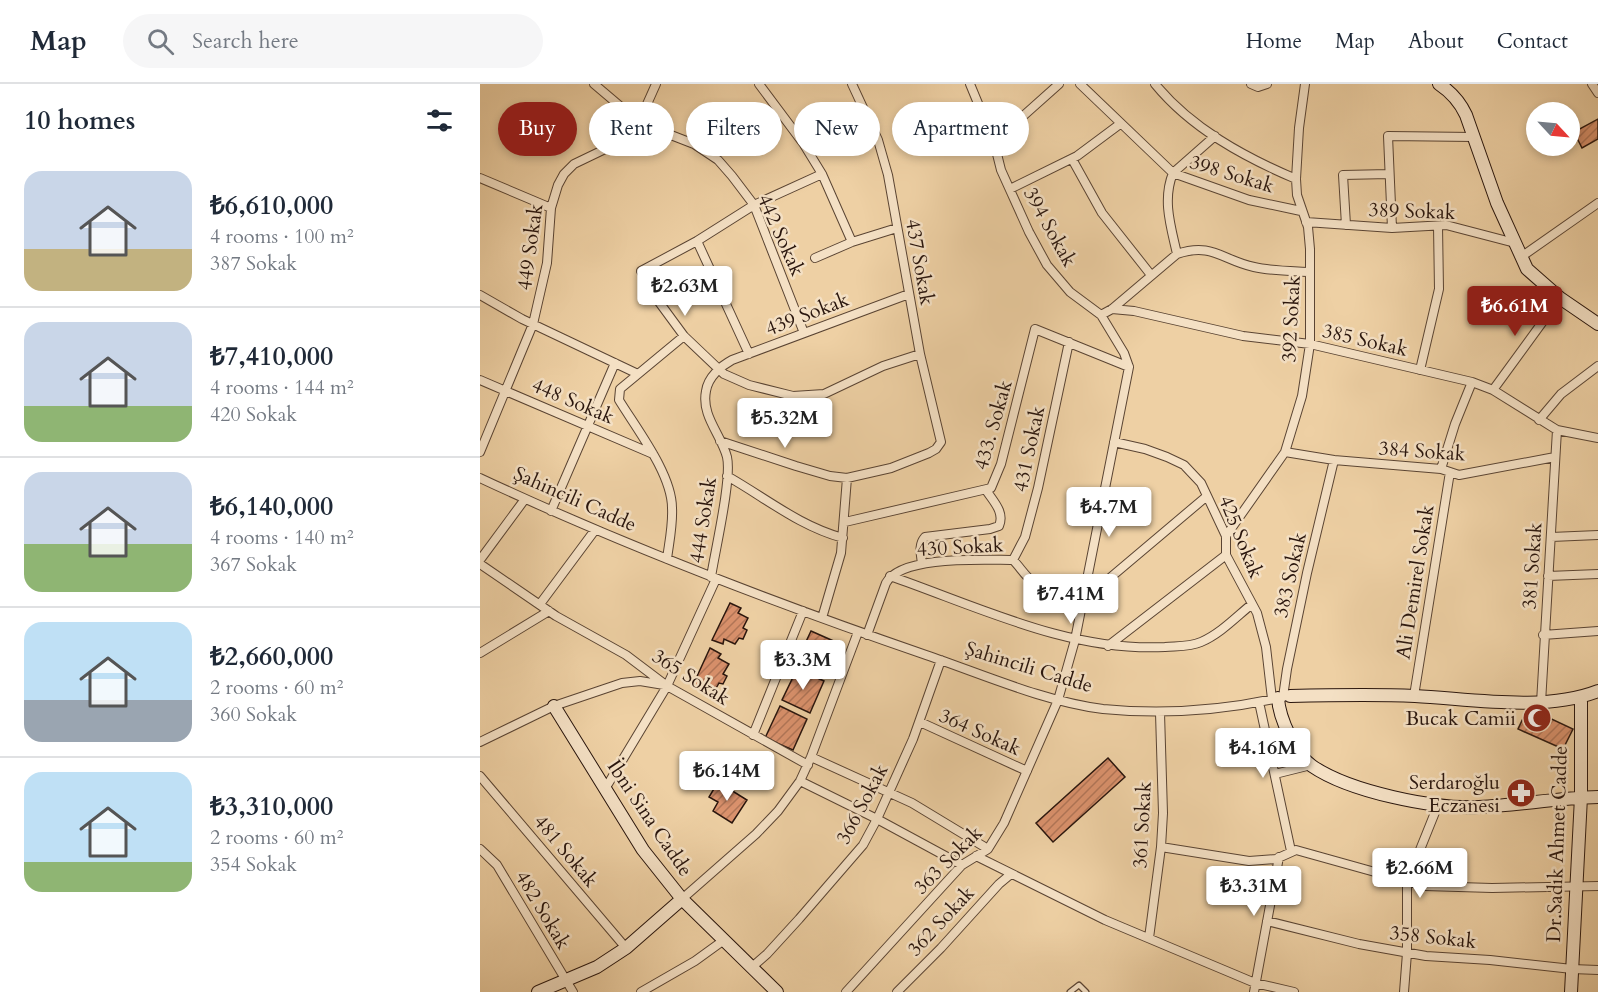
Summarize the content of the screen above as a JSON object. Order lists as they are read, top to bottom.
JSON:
{
  "streets": {
    "street": [
      "398 Sokak",
      "389 Sokak",
      "394 Sokak",
      "442 Sokak",
      "449 Sokak",
      "437 Sokak",
      "439 Sokak",
      "392 Sokak",
      "385 Sokak",
      "448 Sokak",
      "433. Sokak",
      "431 Sokak",
      "384 Sokak",
      "Şahincili Cadde",
      "444 Sokak",
      "425 Sokak",
      "430 Sokak",
      "381 Sokak",
      "383 Sokak",
      "Ali Demirel Sokak",
      "365 Sokak",
      "364 Sokak",
      "366 Sokak",
      "İbni Sina Cadde",
      "361 Sokak",
      "Dr.Sadık Ahmet Cadde",
      "481 Sokak",
      "363 Sokak",
      "482 Sokak",
      "362 Sokak",
      "358 Sokak"
    ]
  },
  "crossings": [
    ["398 Sokak", "392 Sokak"],
    ["389 Sokak", "392 Sokak"],
    ["394 Sokak", "363 Sokak"],
    ["442 Sokak", "439 Sokak"],
    ["449 Sokak", "448 Sokak"],
    ["437 Sokak", "439 Sokak"],
    ["439 Sokak", "444 Sokak"],
    ["392 Sokak", "385 Sokak"],
    ["392 Sokak", "384 Sokak"],
    ["392 Sokak", "425 Sokak"],
    ["385 Sokak", "381 Sokak"],
    ["385 Sokak", "Ali Demirel Sokak"],
    ["433. Sokak", "431 Sokak"],
    ["431 Sokak", "430 Sokak"],
    ["384 Sokak", "381 Sokak"],
    ["384 Sokak", "383 Sokak"],
    ["384 Sokak", "Ali Demirel Sokak"],
    ["Şahincili Cadde", "444 Sokak"],
    ["Şahincili Cadde", "425 Sokak"],
    ["Şahincili Cadde", "381 Sokak"],
    ["Şahincili Cadde", "383 Sokak"],
    ["Şahincili Cadde", "Ali Demirel Sokak"],
    ["Şahincili Cadde", "366 Sokak"],
    ["Şahincili Cadde", "361 Sokak"],
    ["Şahincili Cadde", "Dr.Sadık Ahmet Cadde"],
    ["Şahincili Cadde", "363 Sokak"],
    ["444 Sokak", "365 Sokak"],
    ["444 Sokak", "İbni Sina Cadde"],
    ["425 Sokak", "383 Sokak"],
    ["425 Sokak", "363 Sokak"],
    ["430 Sokak", "363 Sokak"],
    ["365 Sokak", "366 Sokak"],
    ["365 Sokak", "363 Sokak"],
    ["364 Sokak", "366 Sokak"],
    ["364 Sokak", "363 Sokak"],
    ["366 Sokak", "İbni Sina Cadde"],
    ["Dr.Sadık Ahmet Cadde", "358 Sokak"]
  ],
  "places": {
    "mosque": ["Bucak Camii"],
    "pharmacy": ["Serdaroğlu Eczanesi"]
  },
  "north": "bottom right",
  "page": {
    "header": "Map",
    "search": "Search here",
    "nav": [
      "Home",
      "Map",
      "About",
      "Contact"
    ],
    "heading": "10 homes",
    "chip": [
      "Buy",
      "Rent",
      "Filters",
      "New",
      "Apartment"
    ],
    "list": [
      {
        "name": "₺6,610,000",
        "note": "4 rooms · 100 m² · 387 Sokak"
      },
      {
        "name": "₺7,410,000",
        "note": "4 rooms · 144 m² · 420 Sokak"
      },
      {
        "name": "₺6,140,000",
        "note": "4 rooms · 140 m² · 367 Sokak"
      },
      {
        "name": "₺2,660,000",
        "note": "2 rooms · 60 m² · 360 Sokak"
      },
      {
        "name": "₺3,310,000",
        "note": "2 rooms · 60 m² · 354 Sokak"
      }
    ],
    "price": [
      "₺2.63M",
      "₺6.61M",
      "₺5.32M",
      "₺4.7M",
      "₺7.41M",
      "₺3.3M",
      "₺4.16M",
      "₺6.14M",
      "₺2.66M",
      "₺3.31M"
    ]
  }
}
